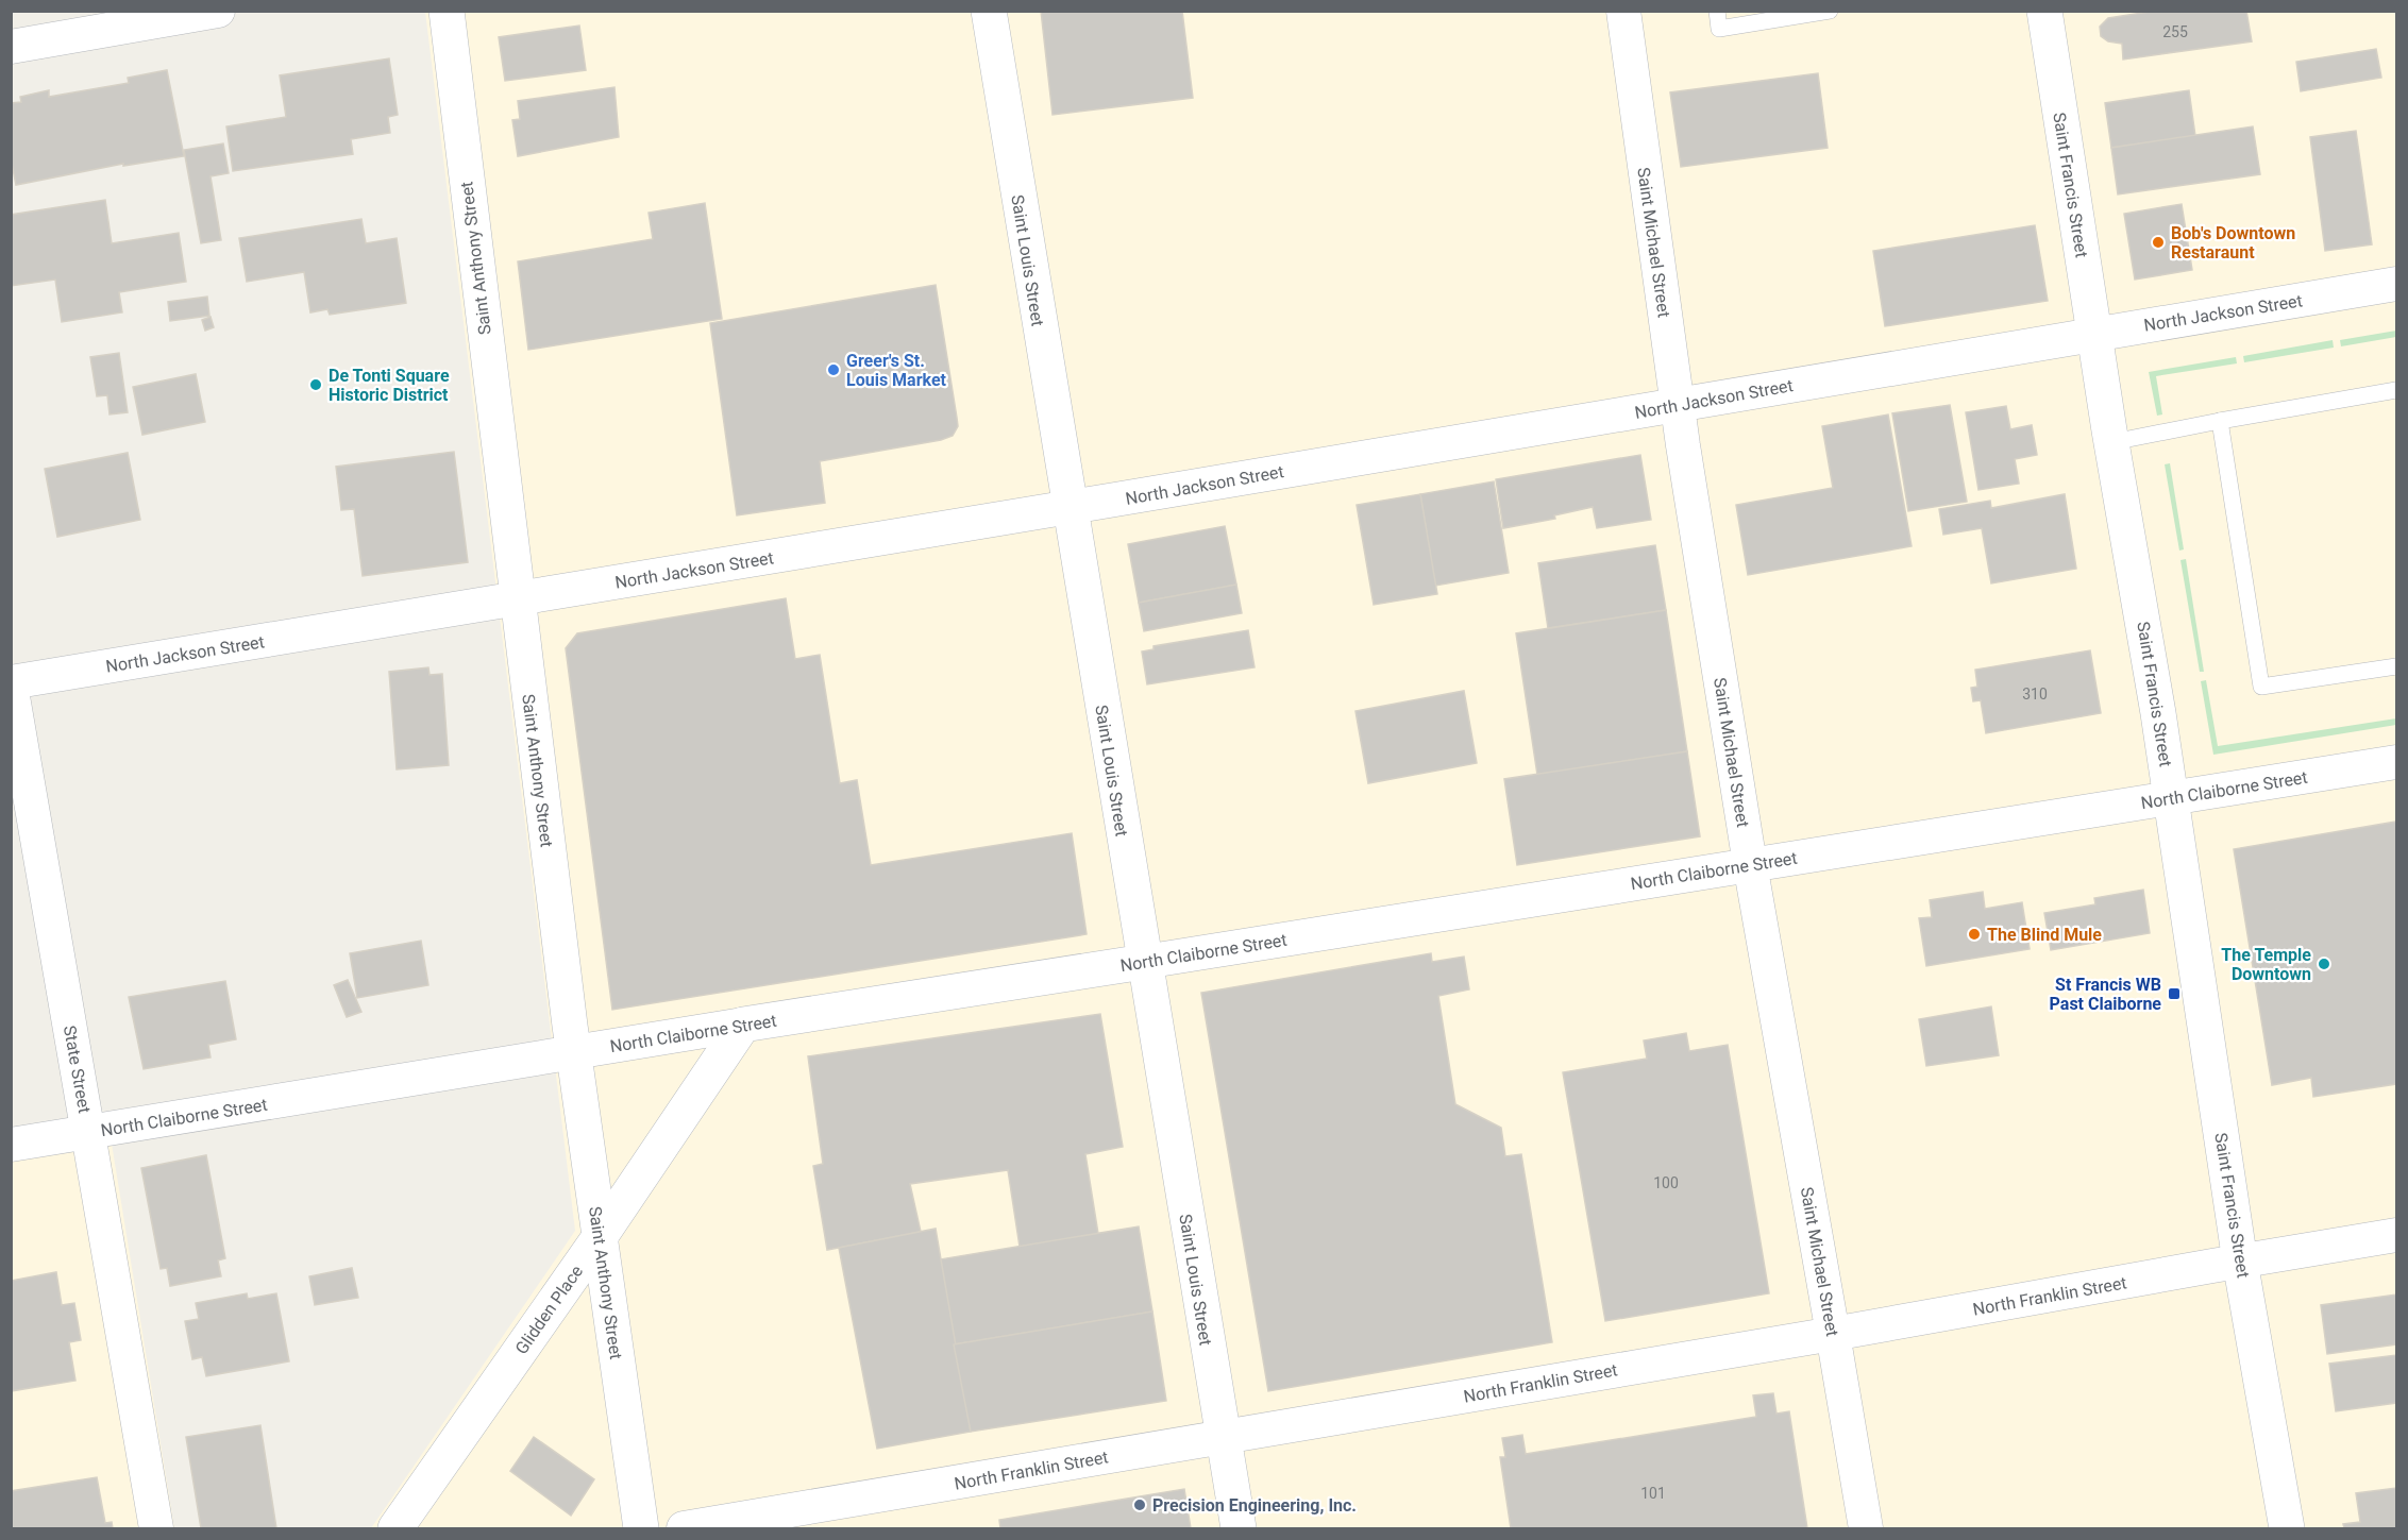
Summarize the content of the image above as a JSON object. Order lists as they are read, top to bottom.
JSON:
{
  "streets": {
    "street": [
      "Saint Francis Street",
      "Saint Michael Street",
      "Saint Anthony Street",
      "Saint Louis Street",
      "North Jackson Street",
      "North Claiborne Street",
      "State Street",
      "North Franklin Street",
      "Glidden Place"
    ]
  },
  "crossings": [
    ["Saint Francis Street", "North Jackson Street"],
    ["Saint Francis Street", "North Claiborne Street"],
    ["Saint Francis Street", "North Franklin Street"],
    ["Saint Michael Street", "North Jackson Street"],
    ["Saint Michael Street", "North Claiborne Street"],
    ["Saint Michael Street", "North Franklin Street"],
    ["Saint Anthony Street", "North Jackson Street"],
    ["Saint Anthony Street", "North Claiborne Street"],
    ["Saint Anthony Street", "Glidden Place"],
    ["Saint Louis Street", "North Jackson Street"],
    ["Saint Louis Street", "North Claiborne Street"],
    ["Saint Louis Street", "North Franklin Street"],
    ["North Jackson Street", "State Street"],
    ["North Claiborne Street", "State Street"],
    ["North Claiborne Street", "Glidden Place"]
  ],
  "places": {
    "other": [
      "Bob's Downtown Restaraunt",
      "Greer's St. Louis Market",
      "De Tonti Square Historic District",
      "The Blind Mule",
      "The Temple Downtown",
      "Precision Engineering, Inc."
    ],
    "transit": ["St Francis WB Past Claiborne"]
  },
  "house_numbers": [
    "255",
    "310",
    "100",
    "101"
  ]
}
